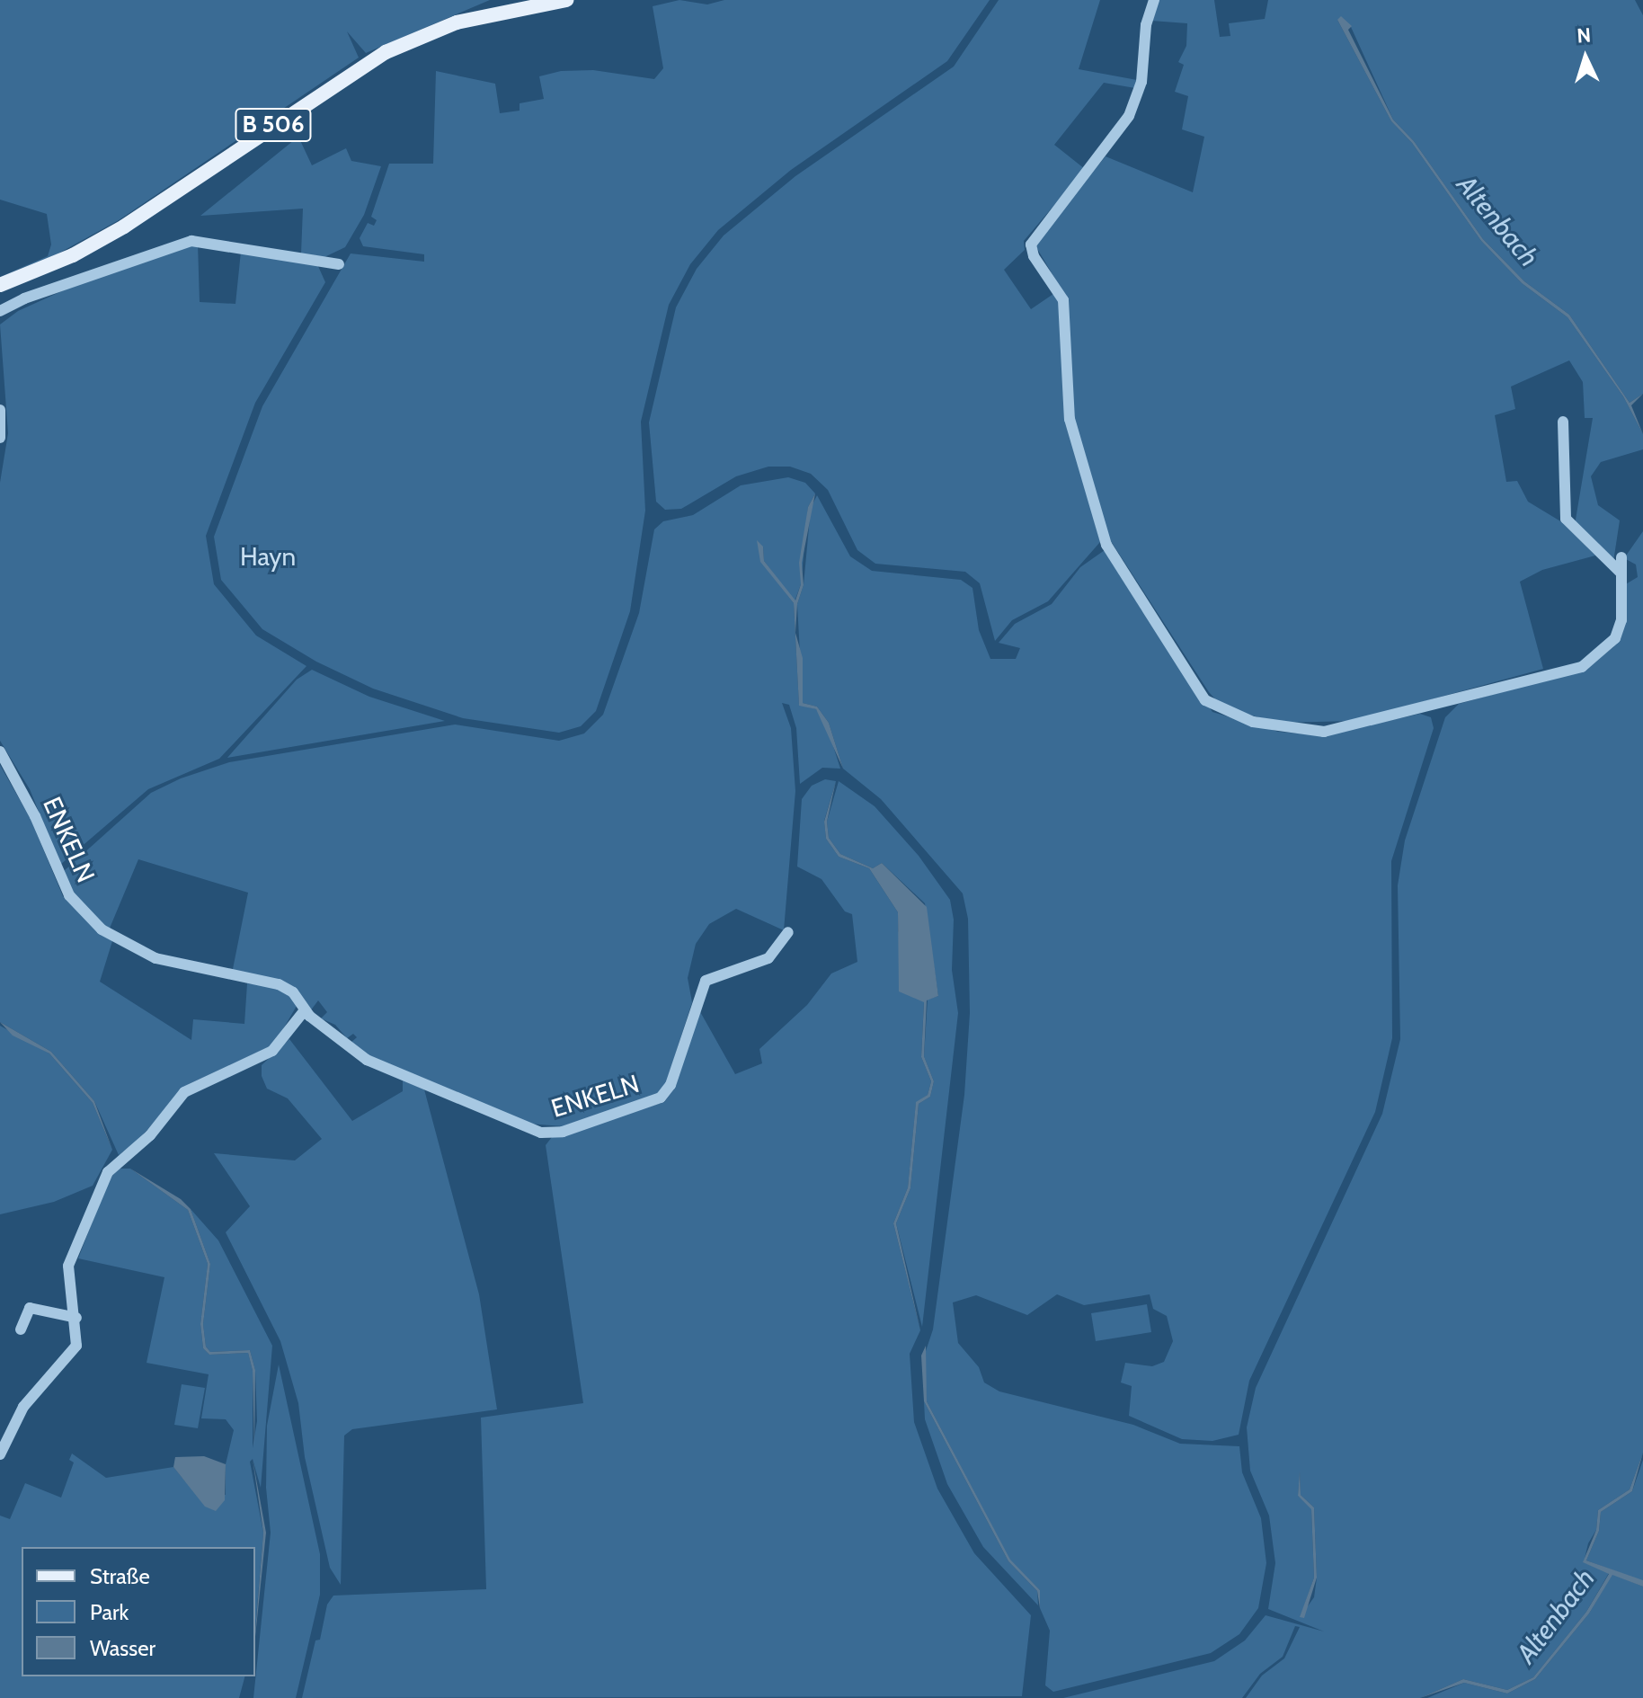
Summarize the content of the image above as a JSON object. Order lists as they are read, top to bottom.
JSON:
{
  "streets": {
    "main road": ["B 506"],
    "street": ["ENKELN"]
  },
  "water": ["Altenbach"],
  "parks": ["Hayn"],
  "legend": ["Straße", "Park", "Wasser"],
  "north": "top"
}
